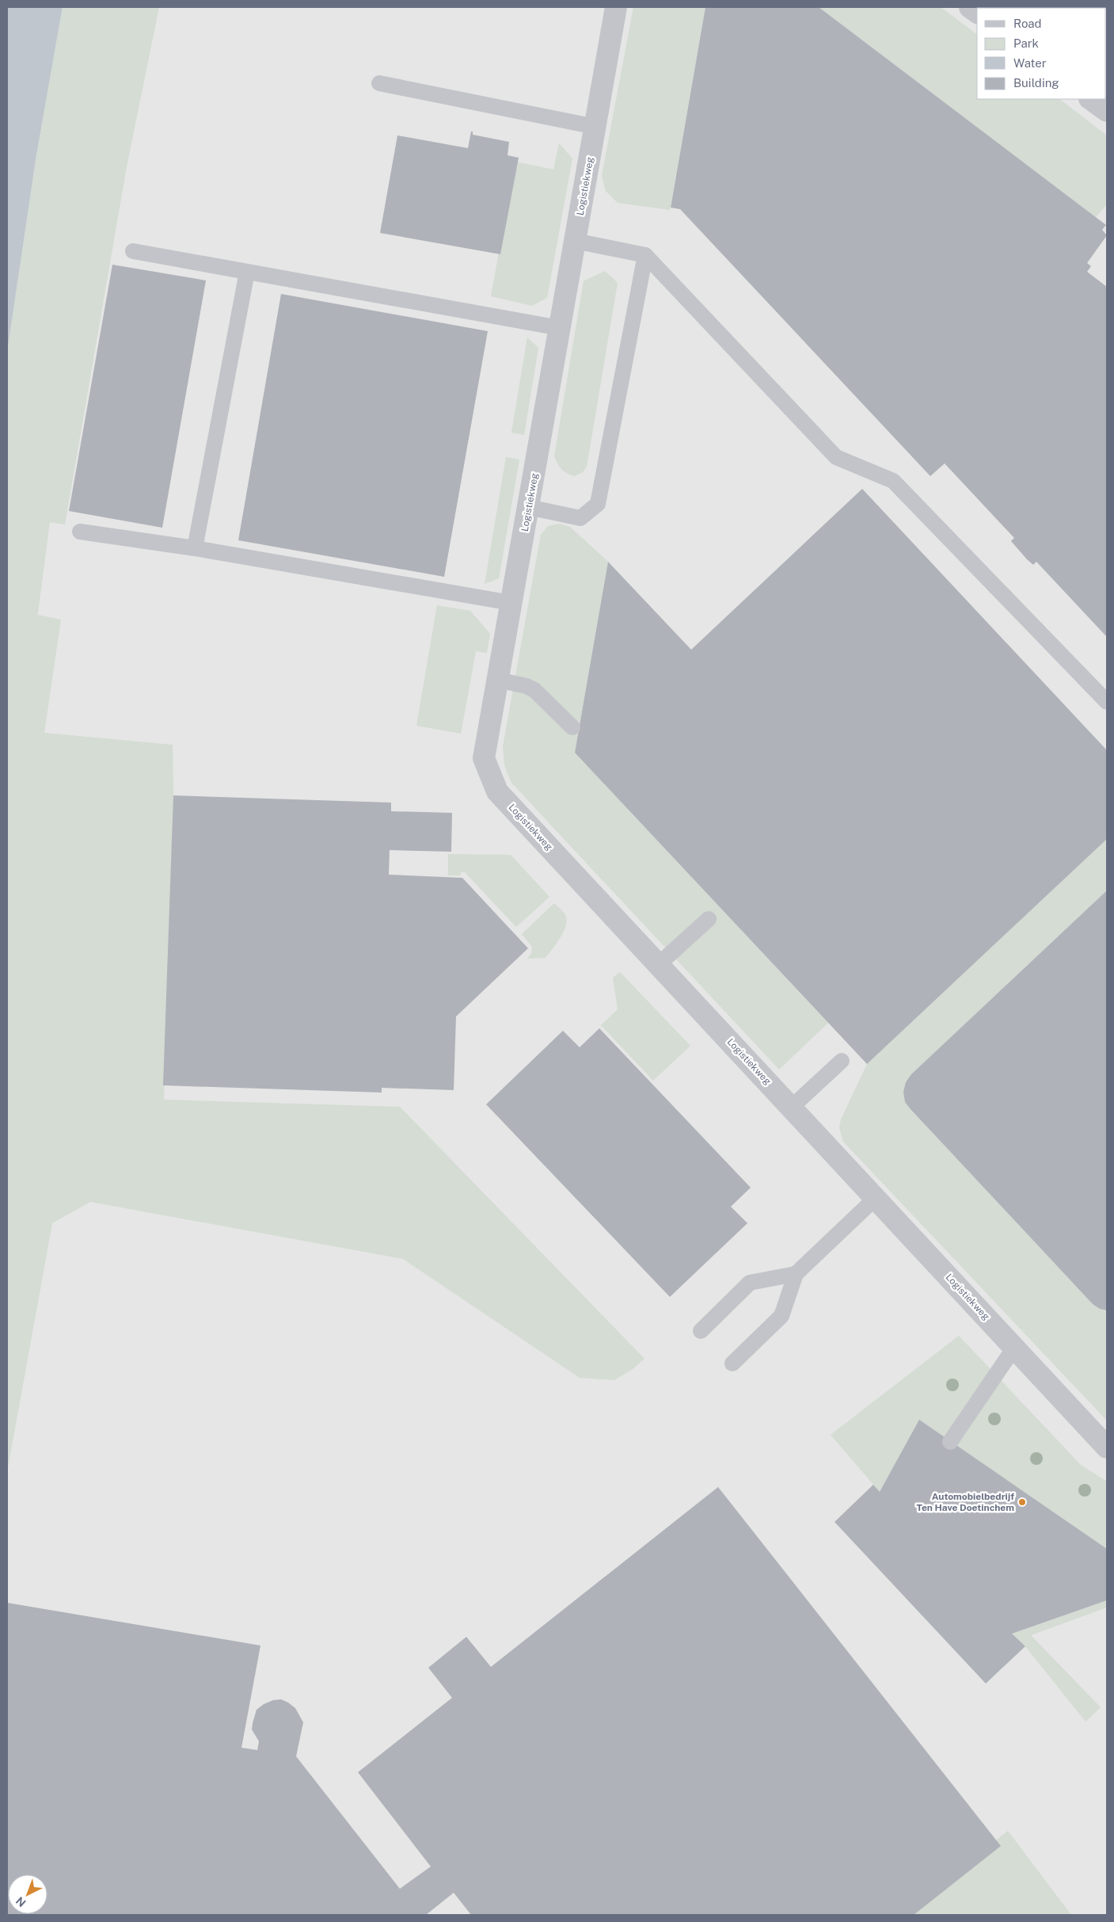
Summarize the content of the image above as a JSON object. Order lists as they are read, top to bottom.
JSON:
{
  "streets": {
    "street": ["Logistiekweg"]
  },
  "places": ["Automobielbedrijf Ten Have Doetinchem"],
  "legend": [
    "Road",
    "Park",
    "Water",
    "Building"
  ],
  "north": "bottom left"
}
